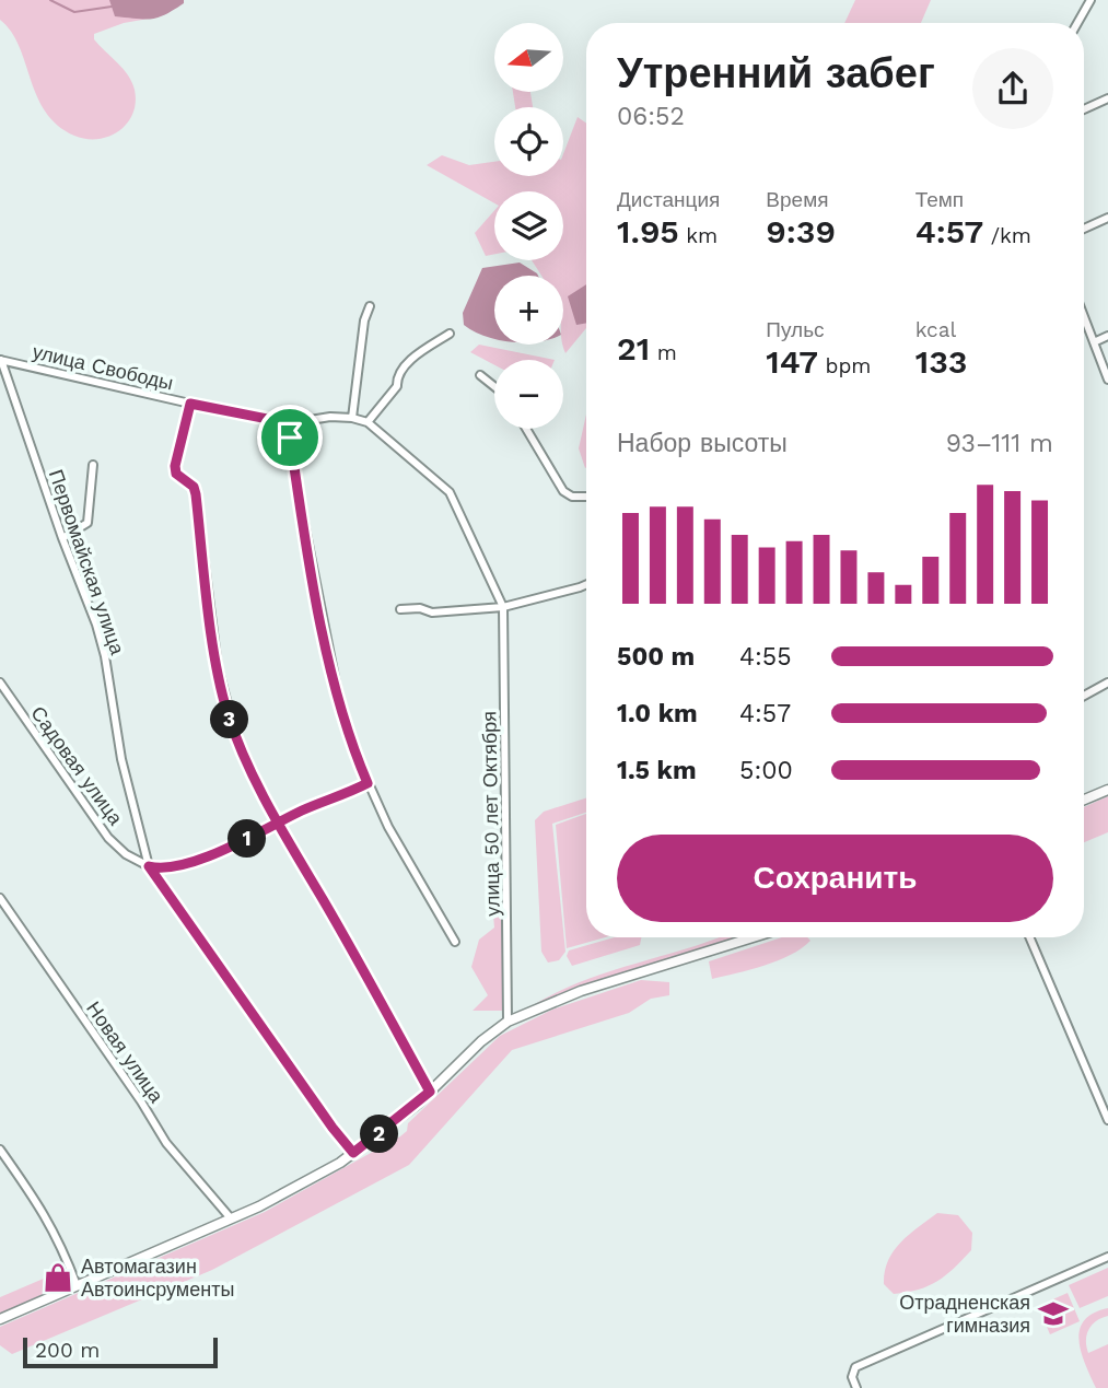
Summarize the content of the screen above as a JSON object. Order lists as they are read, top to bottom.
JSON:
{
  "streets": {
    "street": [
      "улица Свободы",
      "Первомайская улица",
      "Садовая улица",
      "улица 50 лет Октября",
      "Новая улица"
    ]
  },
  "crossings": [
    ["улица Свободы", "Первомайская улица"],
    ["улица Свободы", "улица 50 лет Октября"],
    ["Первомайская улица", "Садовая улица"]
  ],
  "places": {
    "shop": ["Автомагазин Автоинсрументы"],
    "school or university": ["Отрадненская гимназия"]
  },
  "scale_bar": "200 m",
  "north": "left",
  "page": {
    "map_buttons": ["+", "−"],
    "heading": ["Утренний забег", "06:52"],
    "stats": [
      ["Дистанция", "1.95 km"],
      ["Время", "9:39"],
      ["Темп", "4:57 /km"],
      ["21 m"],
      ["Пульс", "147 bpm"],
      ["kcal", "133"]
    ],
    "chart": ["Набор высоты", "93–111 m"],
    "list": [
      {
        "name": "500 m",
        "note": "4:55"
      },
      {
        "name": "1.0 km",
        "note": "4:57"
      },
      {
        "name": "1.5 km",
        "note": "5:00"
      }
    ],
    "pins": ["3", "1", "2"],
    "buttons": "Сохранить",
    "scale": "200 m"
  }
}
